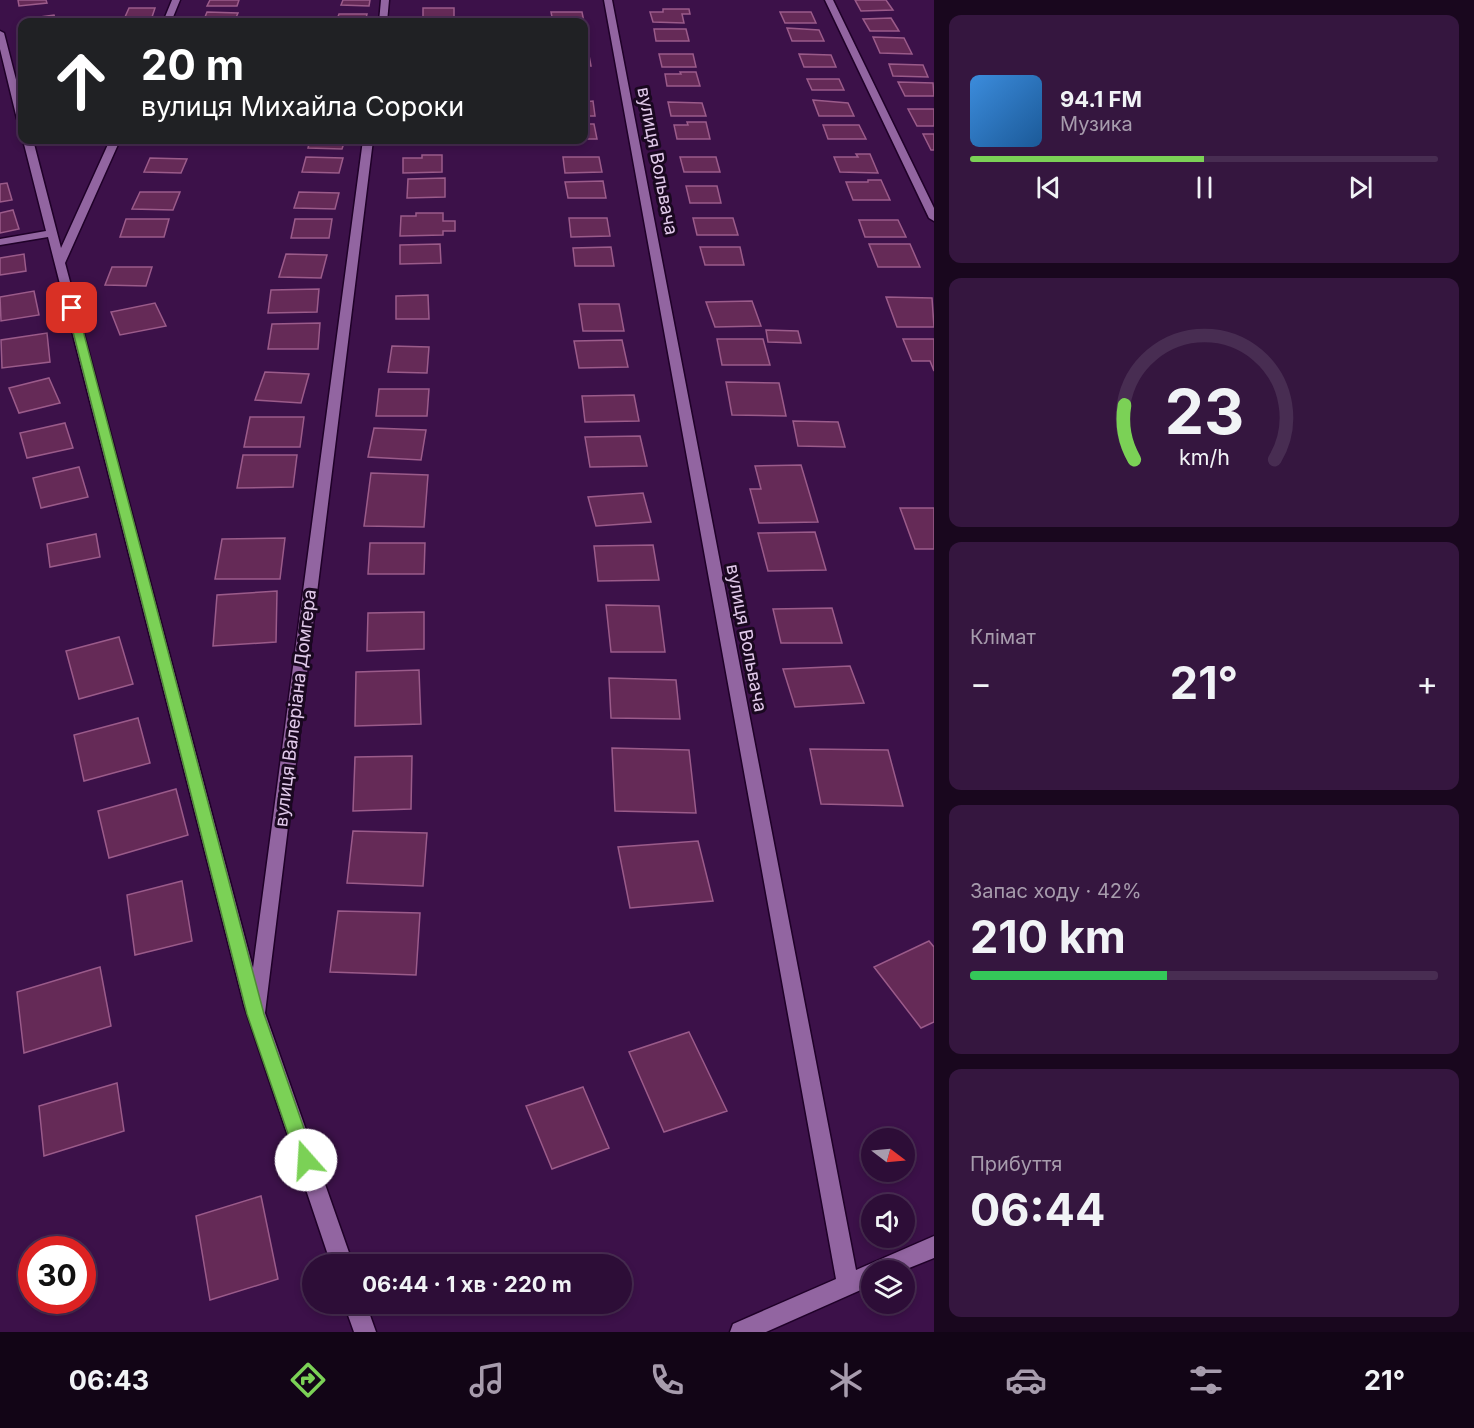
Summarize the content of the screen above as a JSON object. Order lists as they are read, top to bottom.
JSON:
{
  "streets": {
    "street": ["вулиця Вольвача", "вулиця Валеріана Домгера"]
  },
  "north": "right",
  "page": {
    "turn": ["20 m", "вулиця Михайла Сороки"],
    "song": ["94.1 FM", "Музика"],
    "tile": [
      "Клімат",
      ["Запас ходу · 42%", "210 km"],
      ["Прибуття", "06:44"]
    ],
    "heat": ["−", "21°", "+"],
    "limit": "30",
    "trip": "06:44 · 1 хв · 220 m",
    "tabs": ["06:43", "21°"],
    "gauge": ["23", "km/h"]
  }
}
